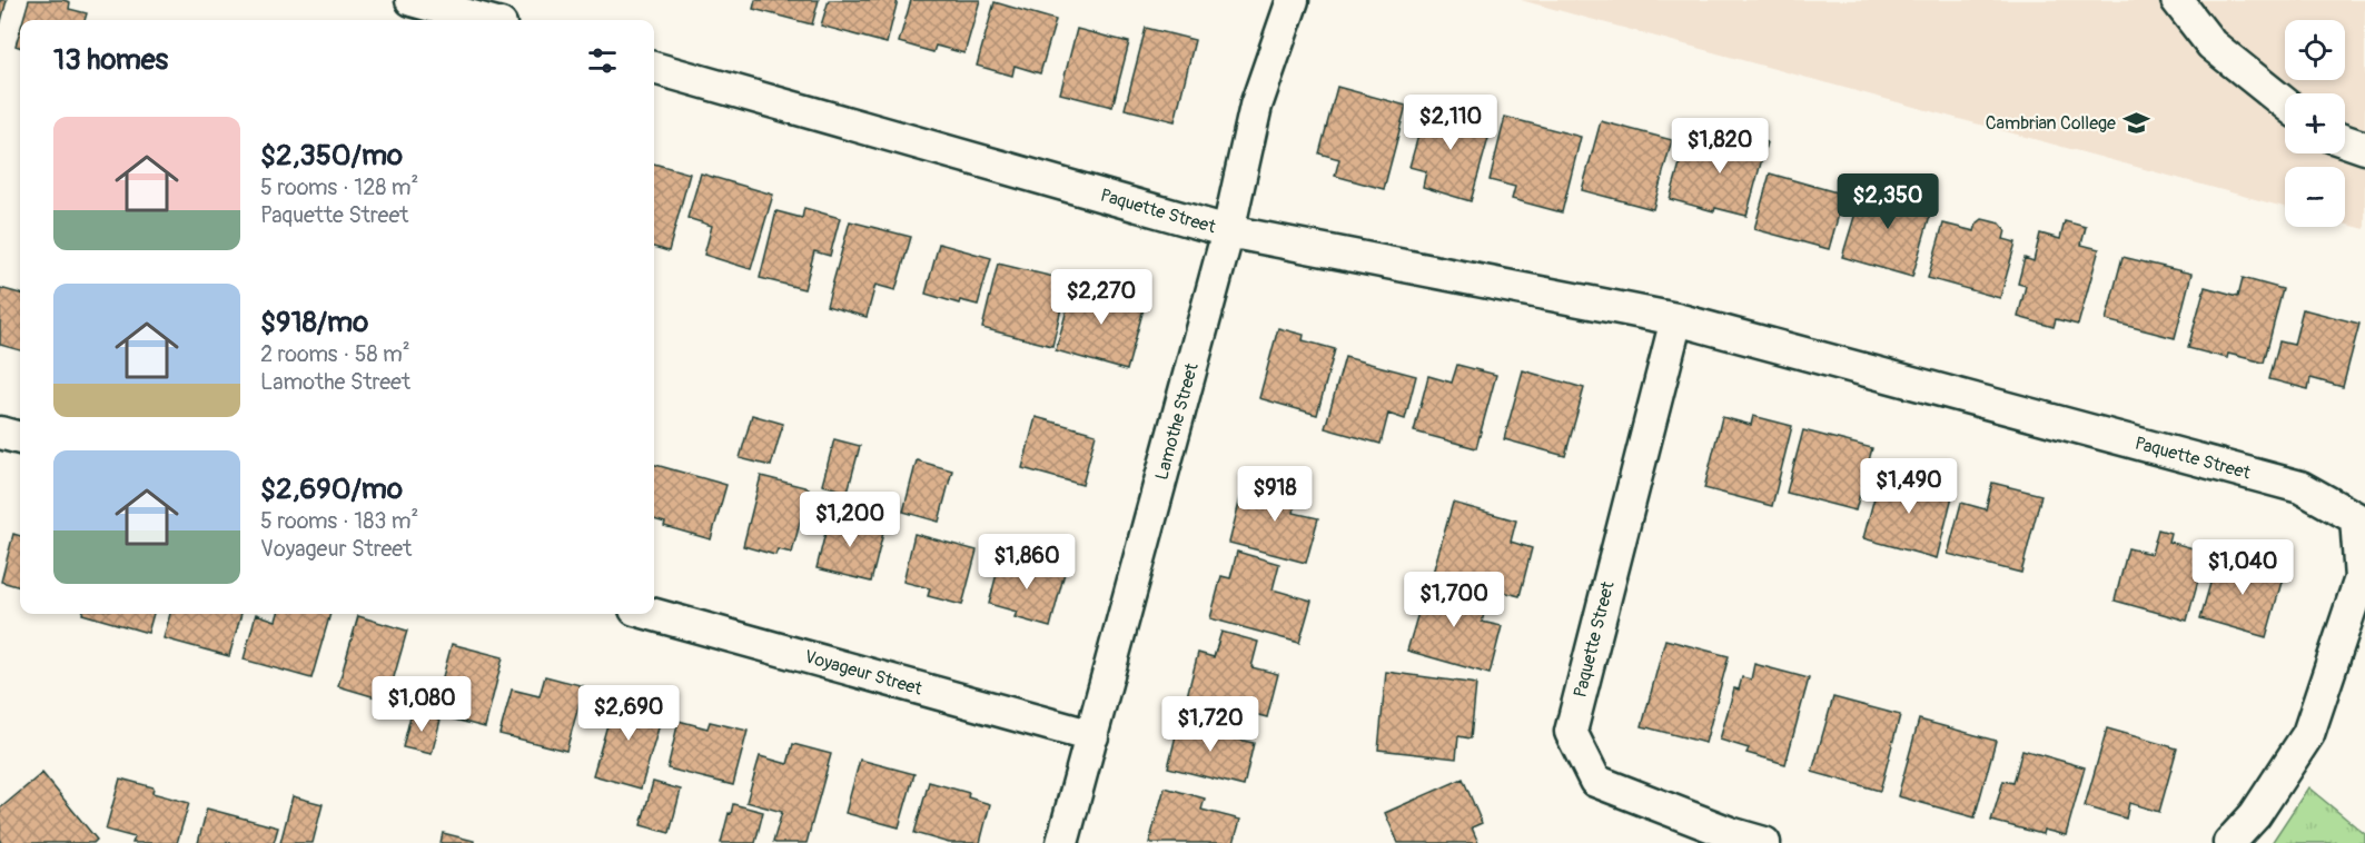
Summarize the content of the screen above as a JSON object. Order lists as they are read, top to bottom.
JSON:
{
  "streets": {
    "street": ["Paquette Street", "Lamothe Street", "Voyageur Street"]
  },
  "crossings": [
    ["Paquette Street", "Lamothe Street"],
    ["Lamothe Street", "Voyageur Street"]
  ],
  "places": {
    "school or university": ["Cambrian College"]
  },
  "page": {
    "map_buttons": ["+", "−"],
    "heading": "13 homes",
    "price": [
      "$2,110",
      "$1,820",
      "$2,350",
      "$2,270",
      "$1,490",
      "$918",
      "$1,200",
      "$1,860",
      "$1,040",
      "$1,700",
      "$1,080",
      "$2,690",
      "$1,720"
    ],
    "list": [
      {
        "name": "$2,350/mo",
        "note": "5 rooms · 128 m² · Paquette Street"
      },
      {
        "name": "$918/mo",
        "note": "2 rooms · 58 m² · Lamothe Street"
      },
      {
        "name": "$2,690/mo",
        "note": "5 rooms · 183 m² · Voyageur Street"
      }
    ]
  }
}
